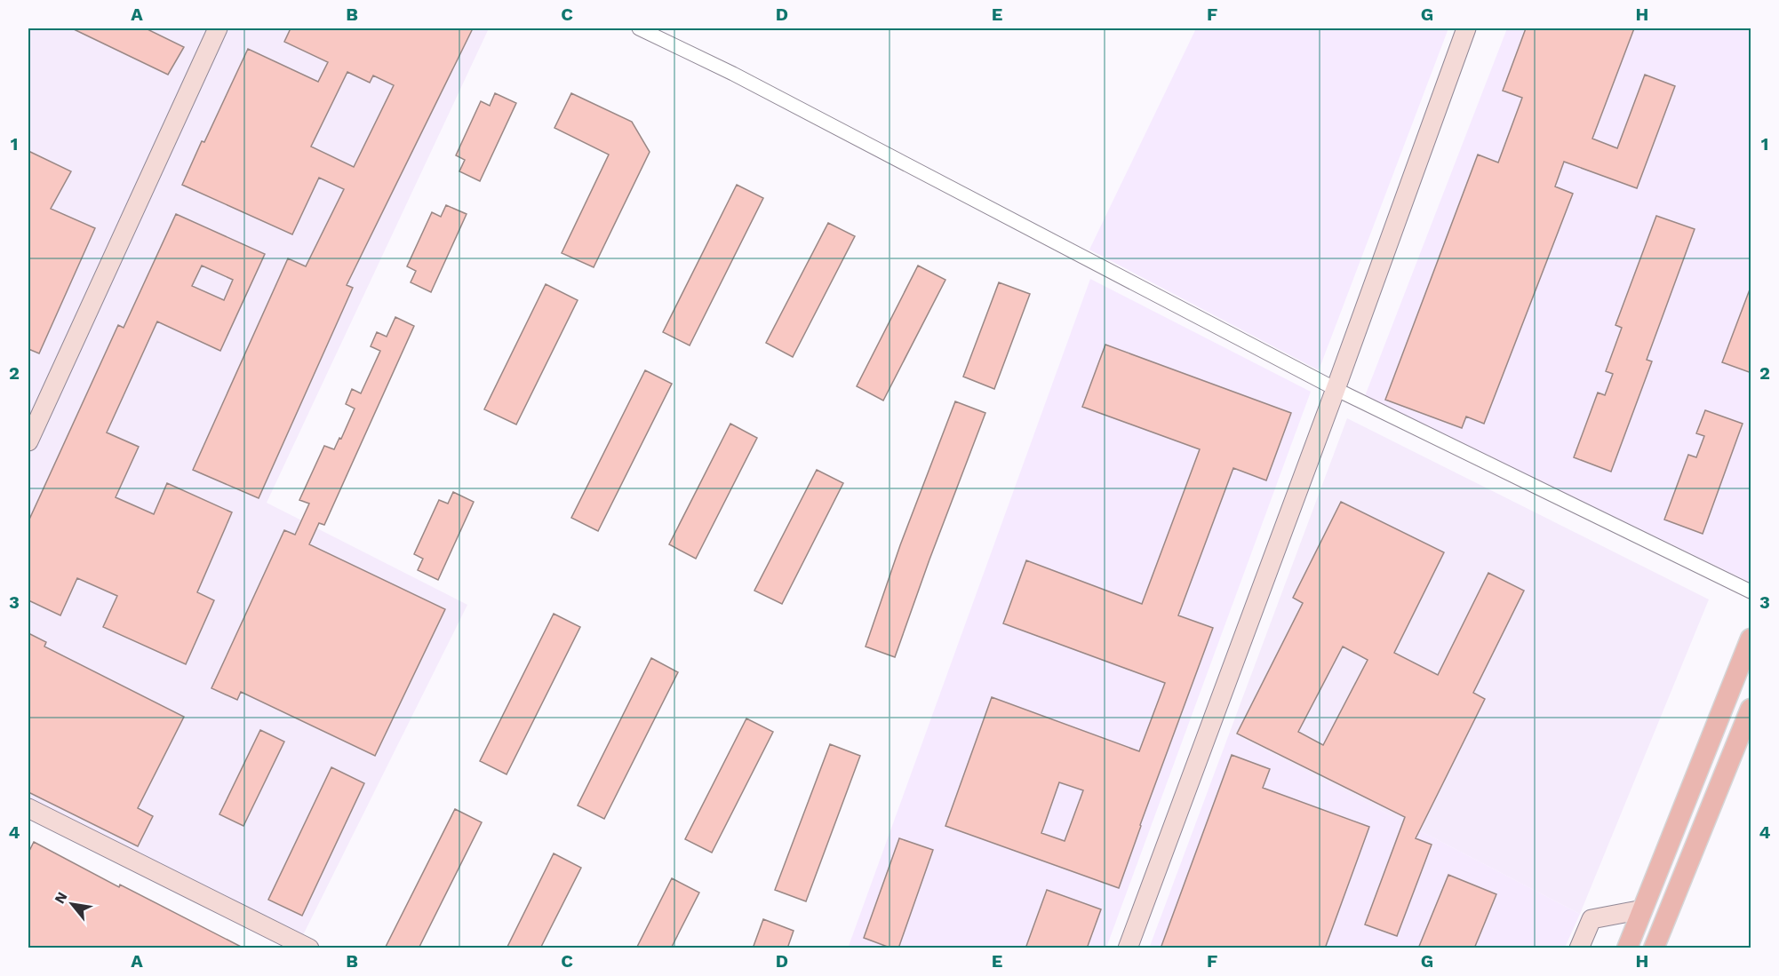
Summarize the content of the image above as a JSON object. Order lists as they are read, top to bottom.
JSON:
{
  "north": "top left",
  "grid": {
    "columns": [
      "A",
      "B",
      "C",
      "D",
      "E",
      "F",
      "G",
      "H"
    ],
    "rows": [
      "1",
      "2",
      "3",
      "4"
    ]
  }
}
